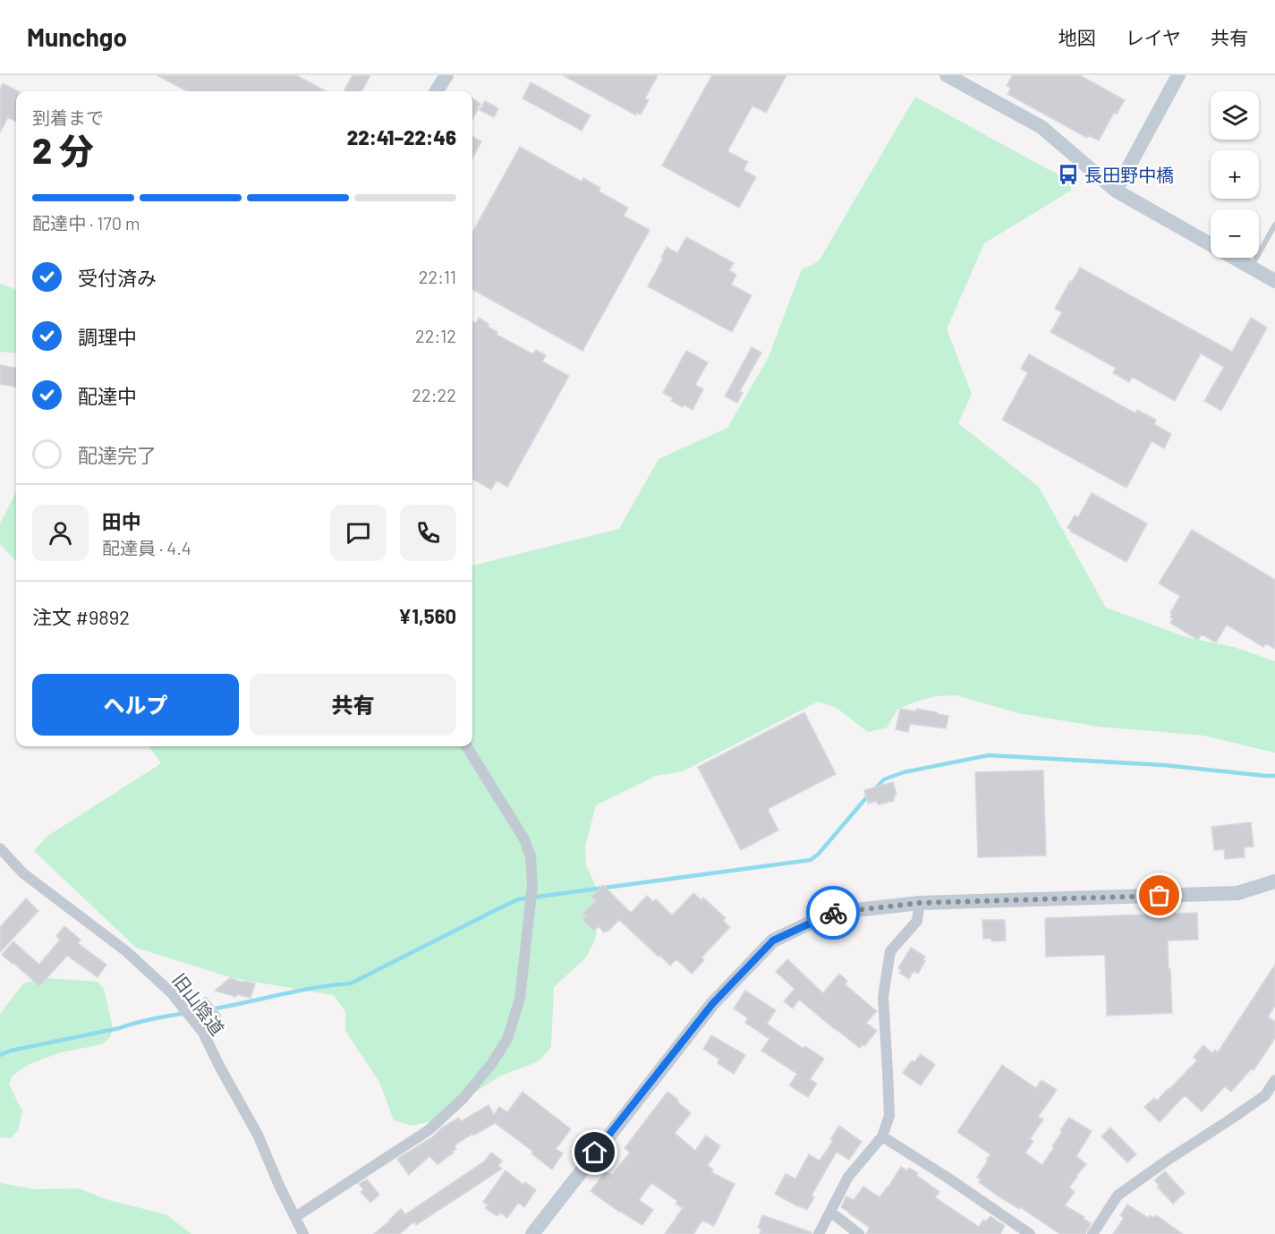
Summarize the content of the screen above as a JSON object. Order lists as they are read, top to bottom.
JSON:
{
  "streets": {
    "street": ["旧山陰道"]
  },
  "places": {
    "bus stop": ["長田野中橋"]
  },
  "page": {
    "header": "Munchgo",
    "nav": ["地図", "レイヤ", "共有"],
    "map_buttons": ["+", "−"],
    "heading": ["2 分", "到着まで", "22:41–22:46"],
    "panel": [
      "田中",
      "配達員 · 4.4",
      "注文 #9892",
      "¥1,560"
    ],
    "bar": "配達中 · 170 m",
    "list": [
      ["受付済み", "22:11"],
      ["調理中", "22:12"],
      ["配達中", "22:22"],
      "配達完了"
    ],
    "buttons": ["ヘルプ", "共有"]
  }
}
